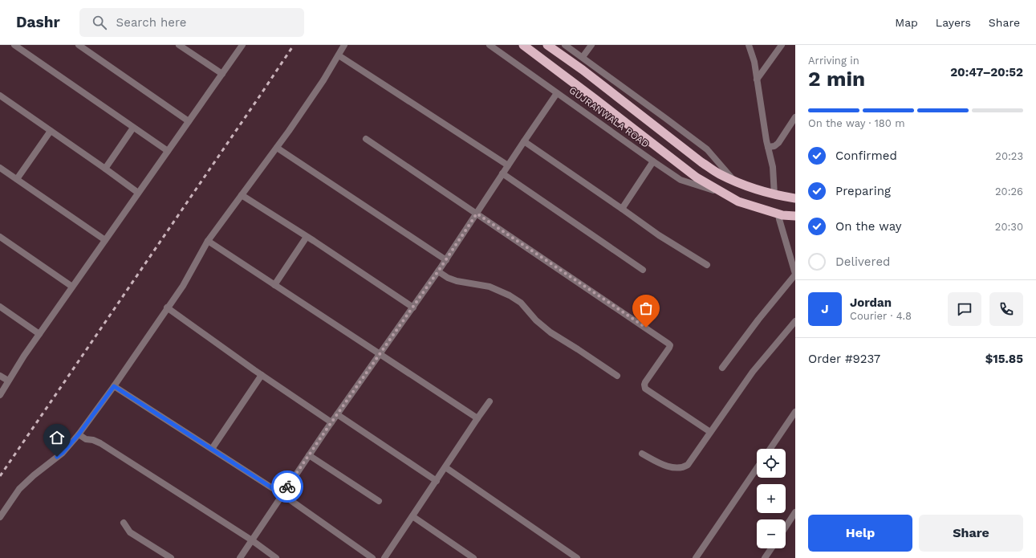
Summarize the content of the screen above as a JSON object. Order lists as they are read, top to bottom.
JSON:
{
  "streets": {
    "highway": ["GUJRANWALA ROAD"]
  },
  "page": {
    "header": "Dashr",
    "search": "Search here",
    "nav": ["Map", "Layers", "Share"],
    "heading": ["2 min", "Arriving in", "20:47–20:52"],
    "panel": [
      "Jordan",
      "Courier · 4.8",
      "Order #9237",
      "$15.85"
    ],
    "bar": "On the way · 180 m",
    "list": [
      ["Confirmed", "20:23"],
      ["Preparing", "20:26"],
      ["On the way", "20:30"],
      "Delivered"
    ],
    "round": "J",
    "map_buttons": ["+", "−"],
    "buttons": ["Help", "Share"]
  }
}
